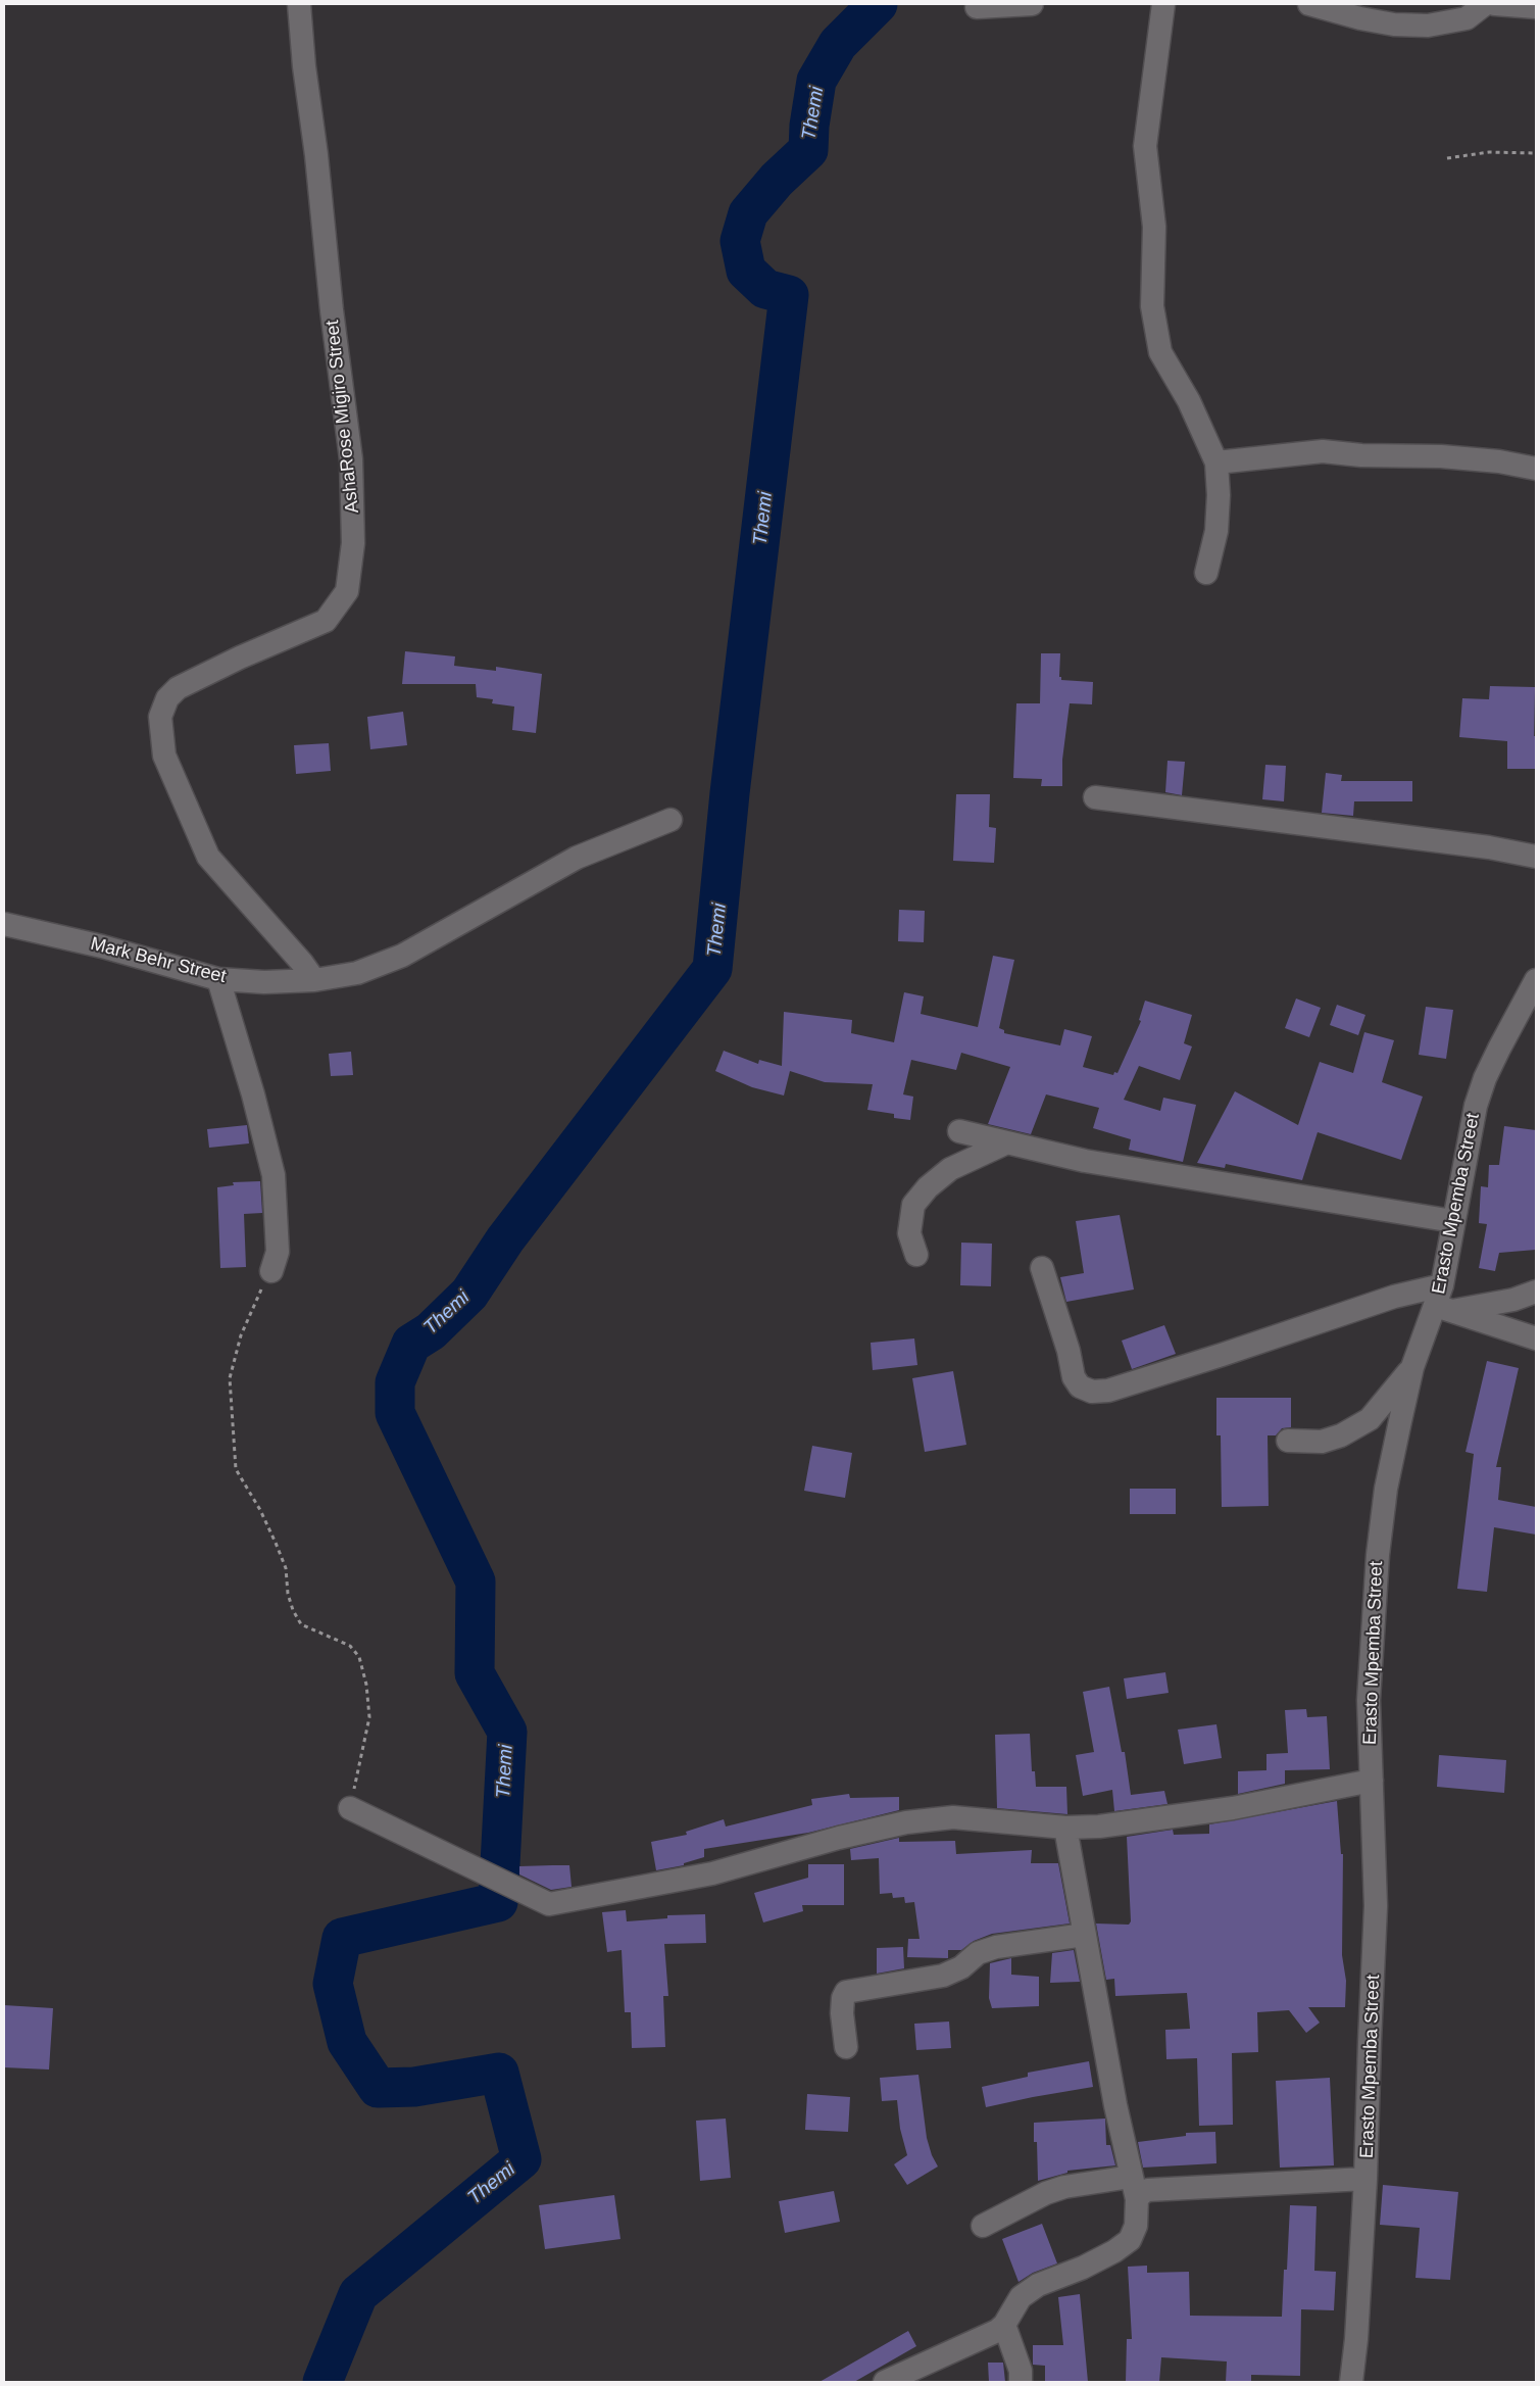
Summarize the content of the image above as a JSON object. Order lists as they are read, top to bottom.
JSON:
{
  "streets": {
    "street": ["AshaRose Migiro Street", "Mark Behr Street", "Erasto Mpemba Street"]
  },
  "crossings": [
    ["AshaRose Migiro Street", "Mark Behr Street"]
  ],
  "water": ["Themi"]
}
